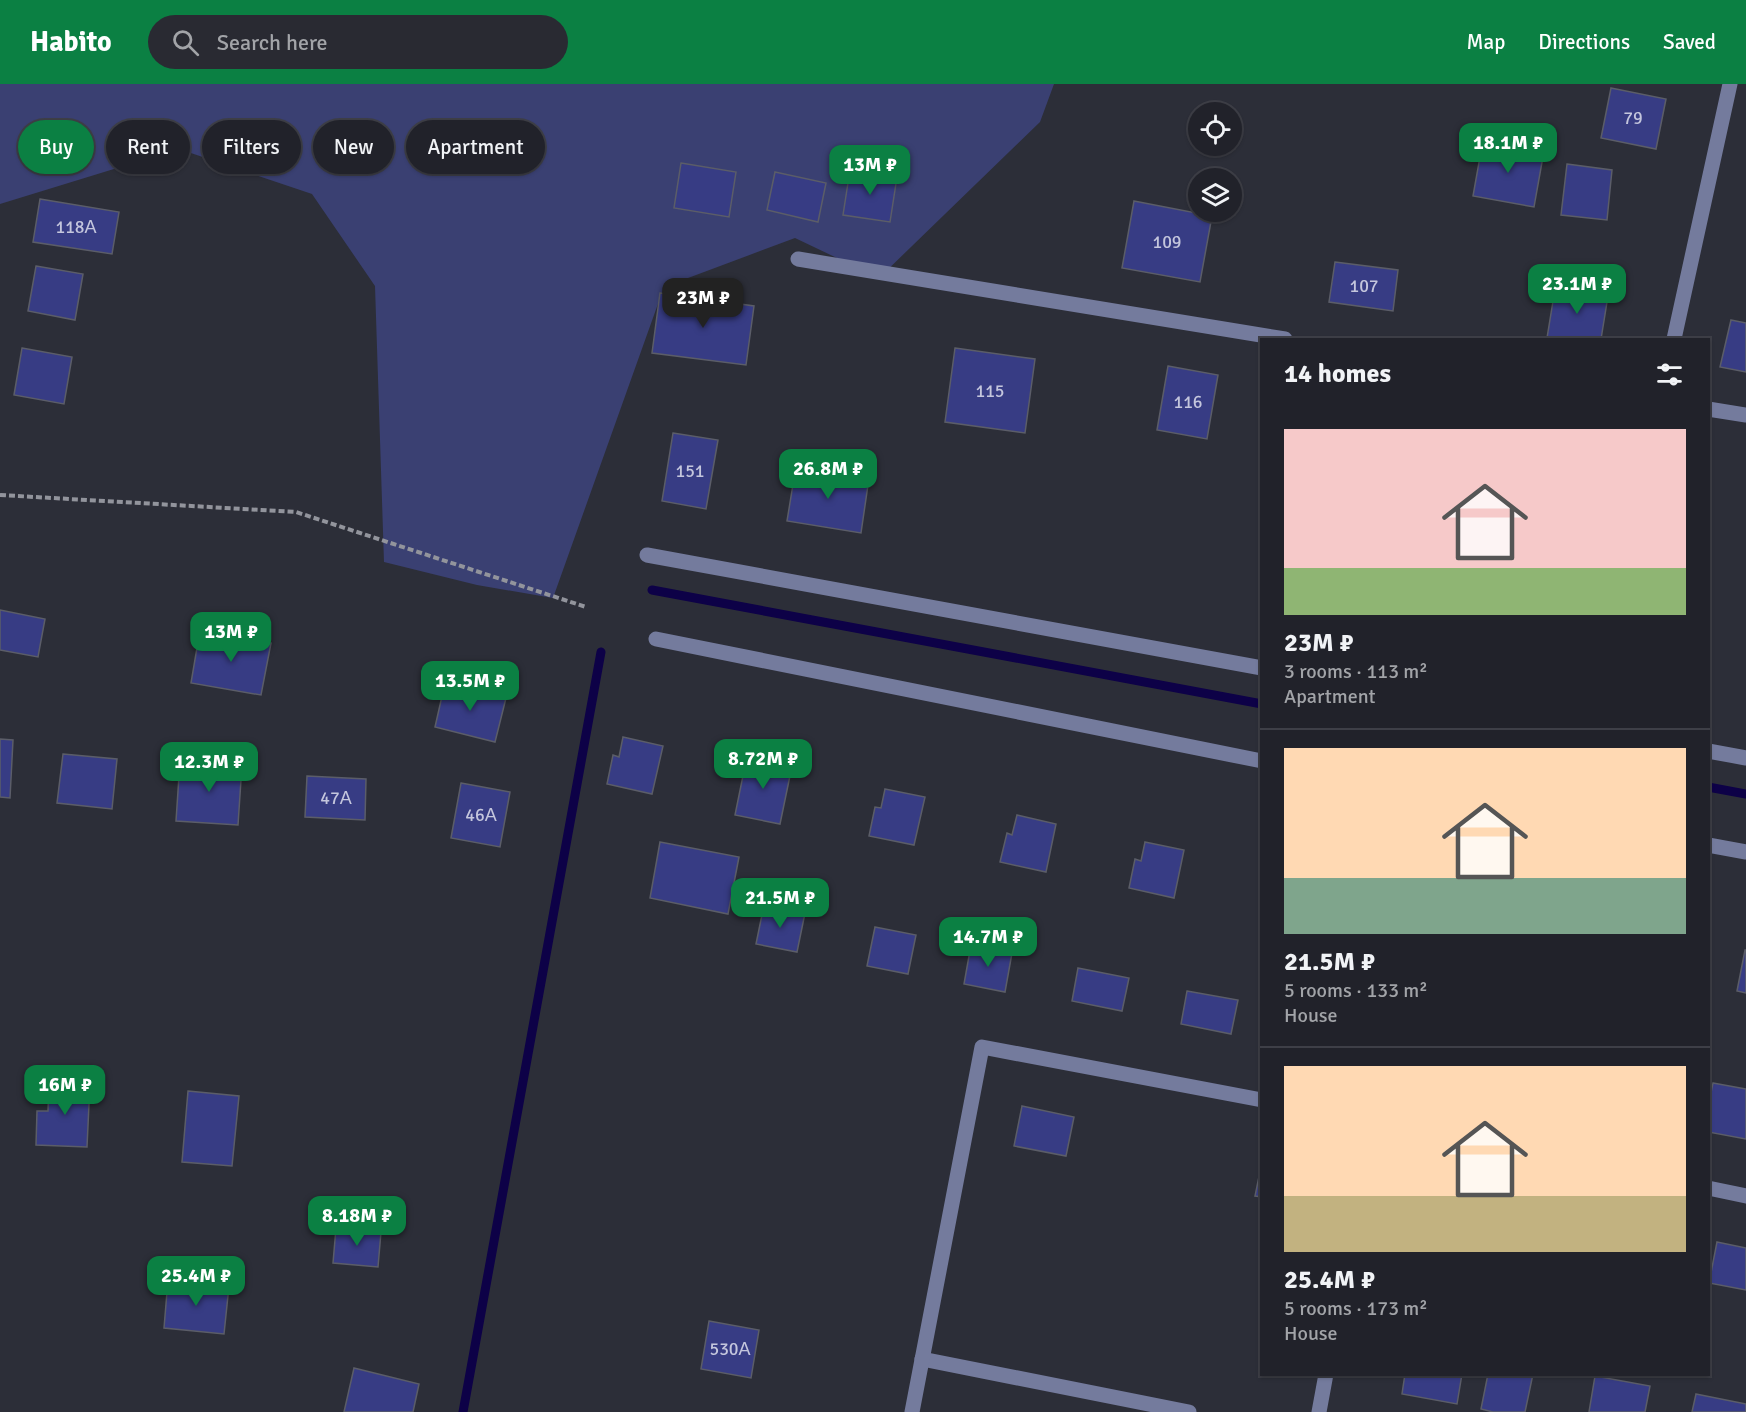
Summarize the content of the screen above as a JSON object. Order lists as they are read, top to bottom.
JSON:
{
  "house_numbers": [
    "79",
    "118А",
    "109",
    "107",
    "115",
    "116",
    "151",
    "47А",
    "46А",
    "530А"
  ],
  "page": {
    "header": "Habito",
    "search": "Search here",
    "nav": ["Map", "Directions", "Saved"],
    "chip": [
      "Buy",
      "Rent",
      "Filters",
      "New",
      "Apartment"
    ],
    "price": [
      "18.1M ₽",
      "13M ₽",
      "23.1M ₽",
      "23M ₽",
      "26.8M ₽",
      "13M ₽",
      "13.5M ₽",
      "8.72M ₽",
      "12.3M ₽",
      "21.5M ₽",
      "14.7M ₽",
      "16M ₽",
      "8.18M ₽",
      "25.4M ₽"
    ],
    "heading": "14 homes",
    "list": [
      {
        "name": "23M ₽",
        "note": "3 rooms · 113 m² · Apartment"
      },
      {
        "name": "21.5M ₽",
        "note": "5 rooms · 133 m² · House"
      },
      {
        "name": "25.4M ₽",
        "note": "5 rooms · 173 m² · House"
      }
    ]
  }
}
